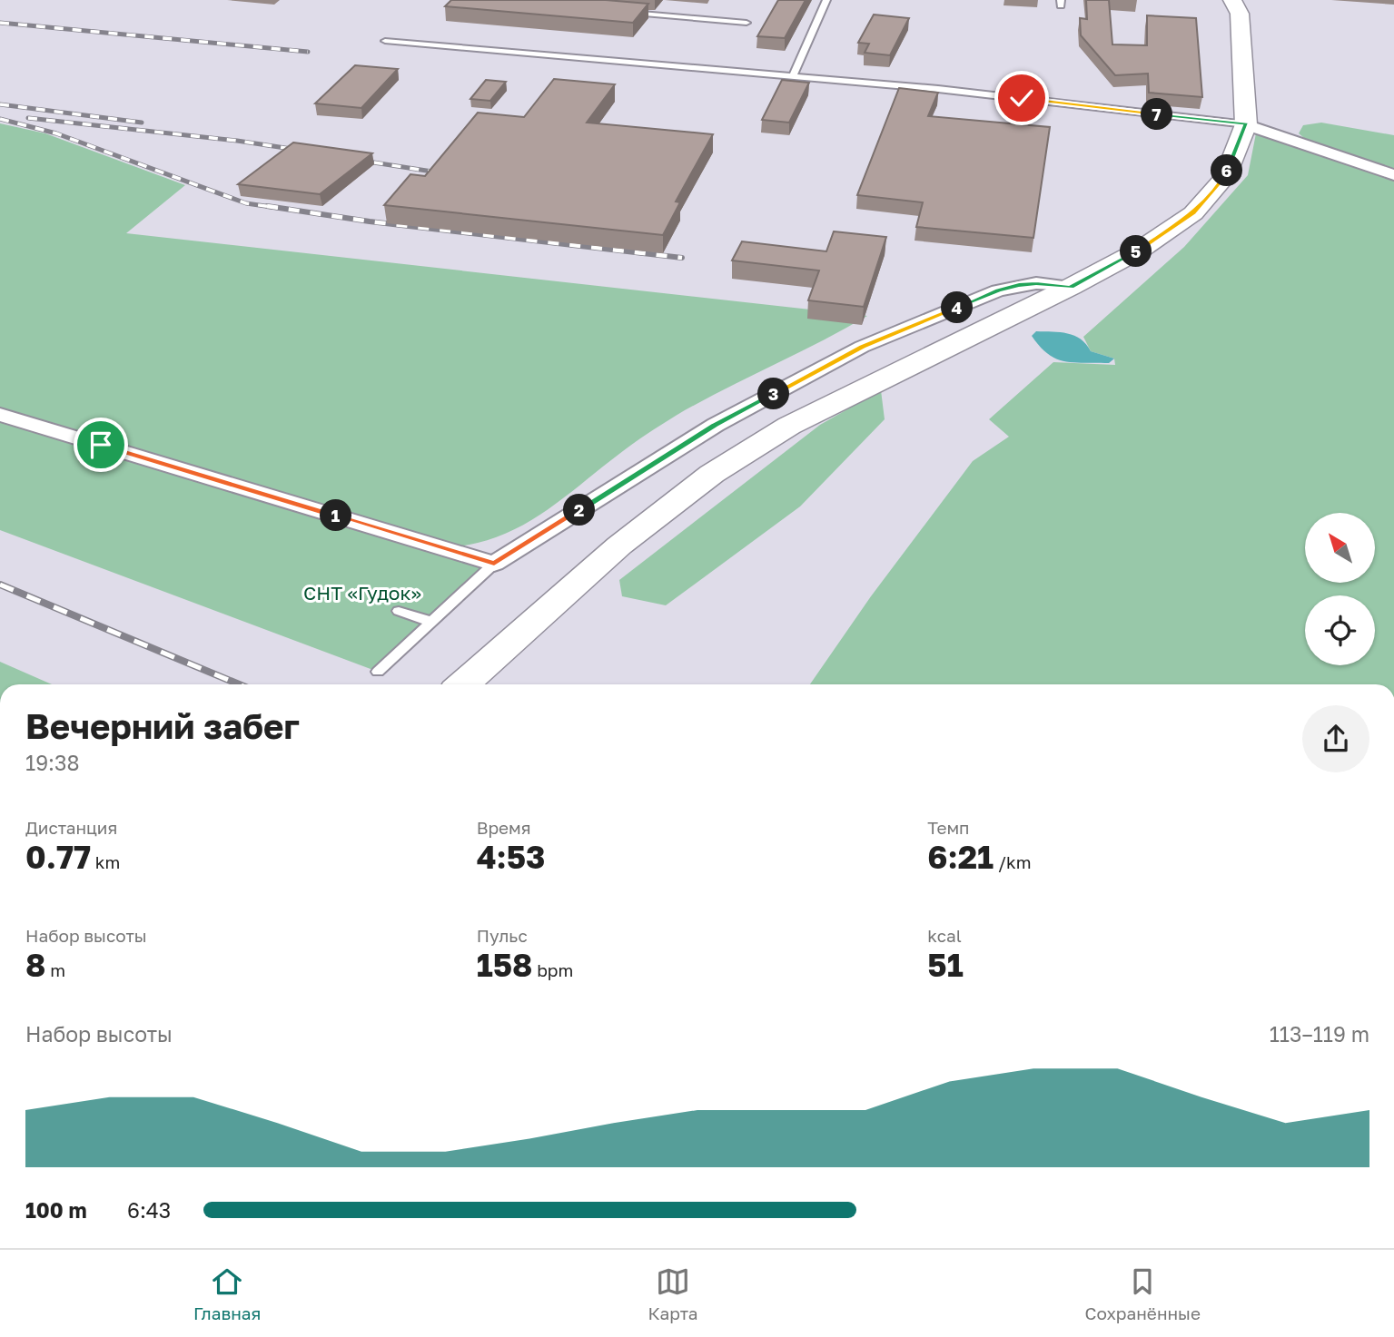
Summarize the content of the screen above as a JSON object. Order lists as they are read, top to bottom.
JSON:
{
  "parks": ["СНТ «Гудок»"],
  "north": "top left",
  "page": {
    "pins": [
      "7",
      "6",
      "5",
      "4",
      "3",
      "2",
      "1"
    ],
    "heading": ["Вечерний забег", "19:38"],
    "stats": [
      ["Дистанция", "0.77 km"],
      ["Время", "4:53"],
      ["Темп", "6:21 /km"],
      ["Набор высоты", "8 m"],
      ["Пульс", "158 bpm"],
      ["kcal", "51"]
    ],
    "chart": ["Набор высоты", "113–119 m"],
    "list": [
      {
        "name": "100 m",
        "note": "6:43"
      }
    ],
    "tabs": ["Главная", "Карта", "Сохранённые"]
  }
}
